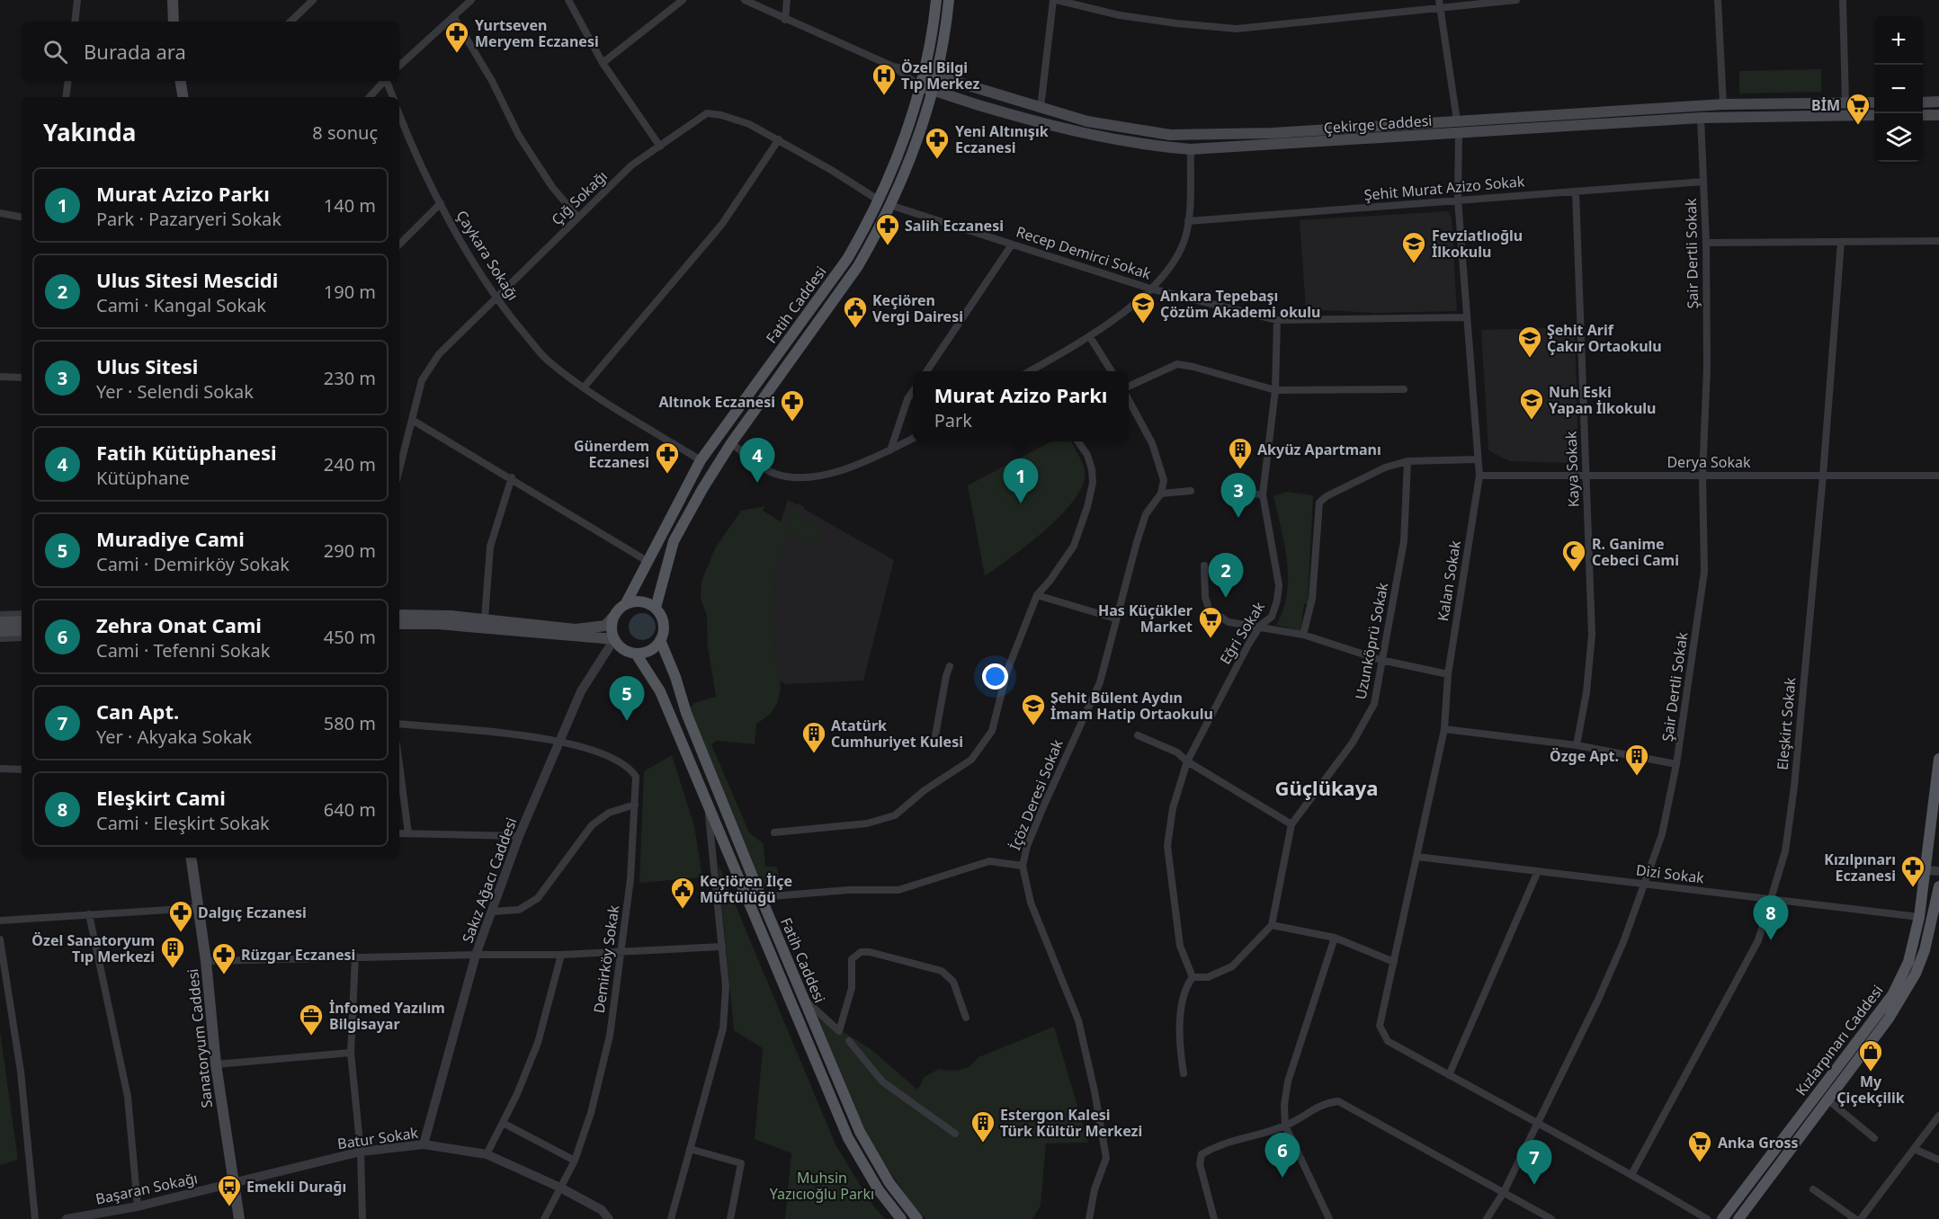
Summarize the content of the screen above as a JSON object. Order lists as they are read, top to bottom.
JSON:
{
  "streets": {
    "main road": [
      "Çekirge Caddesi",
      "Fatih Caddesi",
      "Sanatoryum Caddesi",
      "Kızlarpınarı Caddesi"
    ],
    "street": [
      "Şehit Murat Azizo Sokak",
      "Çığ Sokağı",
      "Recep Demirci Sokak",
      "Şair Dertli Sokak",
      "Çaykara Sokağı",
      "Derya Sokak",
      "Kaya Sokak",
      "Kalan Sokak",
      "Eğri Sokak",
      "Uzunköprü Sokak",
      "Eleşkirt Sokak",
      "İçöz Deresi Sokak",
      "Dizi Sokak",
      "Sakız Ağacı Caddesi",
      "Demirköy Sokak",
      "Batur Sokak",
      "Başaran Sokağı"
    ]
  },
  "crossings": [
    ["Çekirge Caddesi", "Şair Dertli Sokak"],
    ["Çekirge Caddesi", "Fatih Caddesi"],
    ["Çekirge Caddesi", "Kalan Sokak"],
    ["Şehit Murat Azizo Sokak", "Şair Dertli Sokak"],
    ["Şehit Murat Azizo Sokak", "Kaya Sokak"],
    ["Şehit Murat Azizo Sokak", "Kalan Sokak"],
    ["Çığ Sokağı", "Çaykara Sokağı"],
    ["Çığ Sokağı", "Fatih Caddesi"],
    ["Recep Demirci Sokak", "Fatih Caddesi"],
    ["Recep Demirci Sokak", "Kalan Sokak"],
    ["Recep Demirci Sokak", "Eğri Sokak"],
    ["Şair Dertli Sokak", "Derya Sokak"],
    ["Şair Dertli Sokak", "Dizi Sokak"],
    ["Çaykara Sokağı", "Fatih Caddesi"],
    ["Fatih Caddesi", "Sakız Ağacı Caddesi"],
    ["Derya Sokak", "Kaya Sokak"],
    ["Derya Sokak", "Kalan Sokak"],
    ["Derya Sokak", "Eleşkirt Sokak"],
    ["Kalan Sokak", "Dizi Sokak"],
    ["Eleşkirt Sokak", "Dizi Sokak"],
    ["Dizi Sokak", "Kızlarpınarı Caddesi"],
    ["Sakız Ağacı Caddesi", "Demirköy Sokak"],
    ["Sakız Ağacı Caddesi", "Batur Sokak"],
    ["Demirköy Sokak", "Batur Sokak"],
    ["Sanatoryum Caddesi", "Batur Sokak"],
    ["Sanatoryum Caddesi", "Başaran Sokağı"],
    ["Batur Sokak", "Başaran Sokağı"]
  ],
  "districts": ["Güçlükaya"],
  "parks": ["Muhsin Yazıcıoğlu Parkı"],
  "places": {
    "pharmacy": [
      "Yurtseven Meryem Eczanesi",
      "Yeni Altınışık Eczanesi",
      "Salih Eczanesi",
      "Altınok Eczanesi",
      "Günerdem Eczanesi",
      "Kızılpınarı Eczanesi",
      "Dalgıç Eczanesi",
      "Rüzgar Eczanesi"
    ],
    "hospital": ["Özel Bilgi Tıp Merkez"],
    "supermarket": ["BİM", "Has Küçükler Market", "Anka Gross"],
    "school or university": [
      "Fevziatlıoğlu İlkokulu",
      "Ankara Tepebaşı Çözüm Akademi okulu",
      "Şehit Arif Çakır Ortaokulu",
      "Nuh Eski Yapan İlkokulu",
      "Şehit Bülent Aydın İmam Hatip Ortaokulu"
    ],
    "public building": ["Keçiören Vergi Dairesi", "Keçiören İlçe Müftülüğü"],
    "building": [
      "Akyüz Apartmanı",
      "Atatürk Cumhuriyet Kulesi",
      "Özge Apt.",
      "Özel Sanatoryum Tıp Merkezi",
      "Estergon Kalesi Türk Kültür Merkezi"
    ],
    "mosque": ["R. Ganime Cebeci Cami"],
    "office": ["İnfomed Yazılım Bilgisayar"],
    "shop": ["My Çiçekçilik"],
    "bus stop": ["Emekli Durağı"]
  },
  "page": {
    "map_buttons": ["+", "−"],
    "search": "Burada ara",
    "heading": ["Yakında", "8 sonuç"],
    "list": [
      {
        "mark": "1",
        "name": "Murat Azizo Parkı",
        "note": "Park · Pazaryeri Sokak",
        "value": "140 m"
      },
      {
        "mark": "2",
        "name": "Ulus Sitesi Mescidi",
        "note": "Cami · Kangal Sokak",
        "value": "190 m"
      },
      {
        "mark": "3",
        "name": "Ulus Sitesi",
        "note": "Yer · Selendi Sokak",
        "value": "230 m"
      },
      {
        "mark": "4",
        "name": "Fatih Kütüphanesi",
        "note": "Kütüphane",
        "value": "240 m"
      },
      {
        "mark": "5",
        "name": "Muradiye Cami",
        "note": "Cami · Demirköy Sokak",
        "value": "290 m"
      },
      {
        "mark": "6",
        "name": "Zehra Onat Cami",
        "note": "Cami · Tefenni Sokak",
        "value": "450 m"
      },
      {
        "mark": "7",
        "name": "Can Apt.",
        "note": "Yer · Akyaka Sokak",
        "value": "580 m"
      },
      {
        "mark": "8",
        "name": "Eleşkirt Cami",
        "note": "Cami · Eleşkirt Sokak",
        "value": "640 m"
      }
    ],
    "popup": ["Murat Azizo Parkı", "Park"],
    "pins": [
      "4",
      "1",
      "3",
      "2",
      "5",
      "8",
      "6",
      "7"
    ]
  }
}
